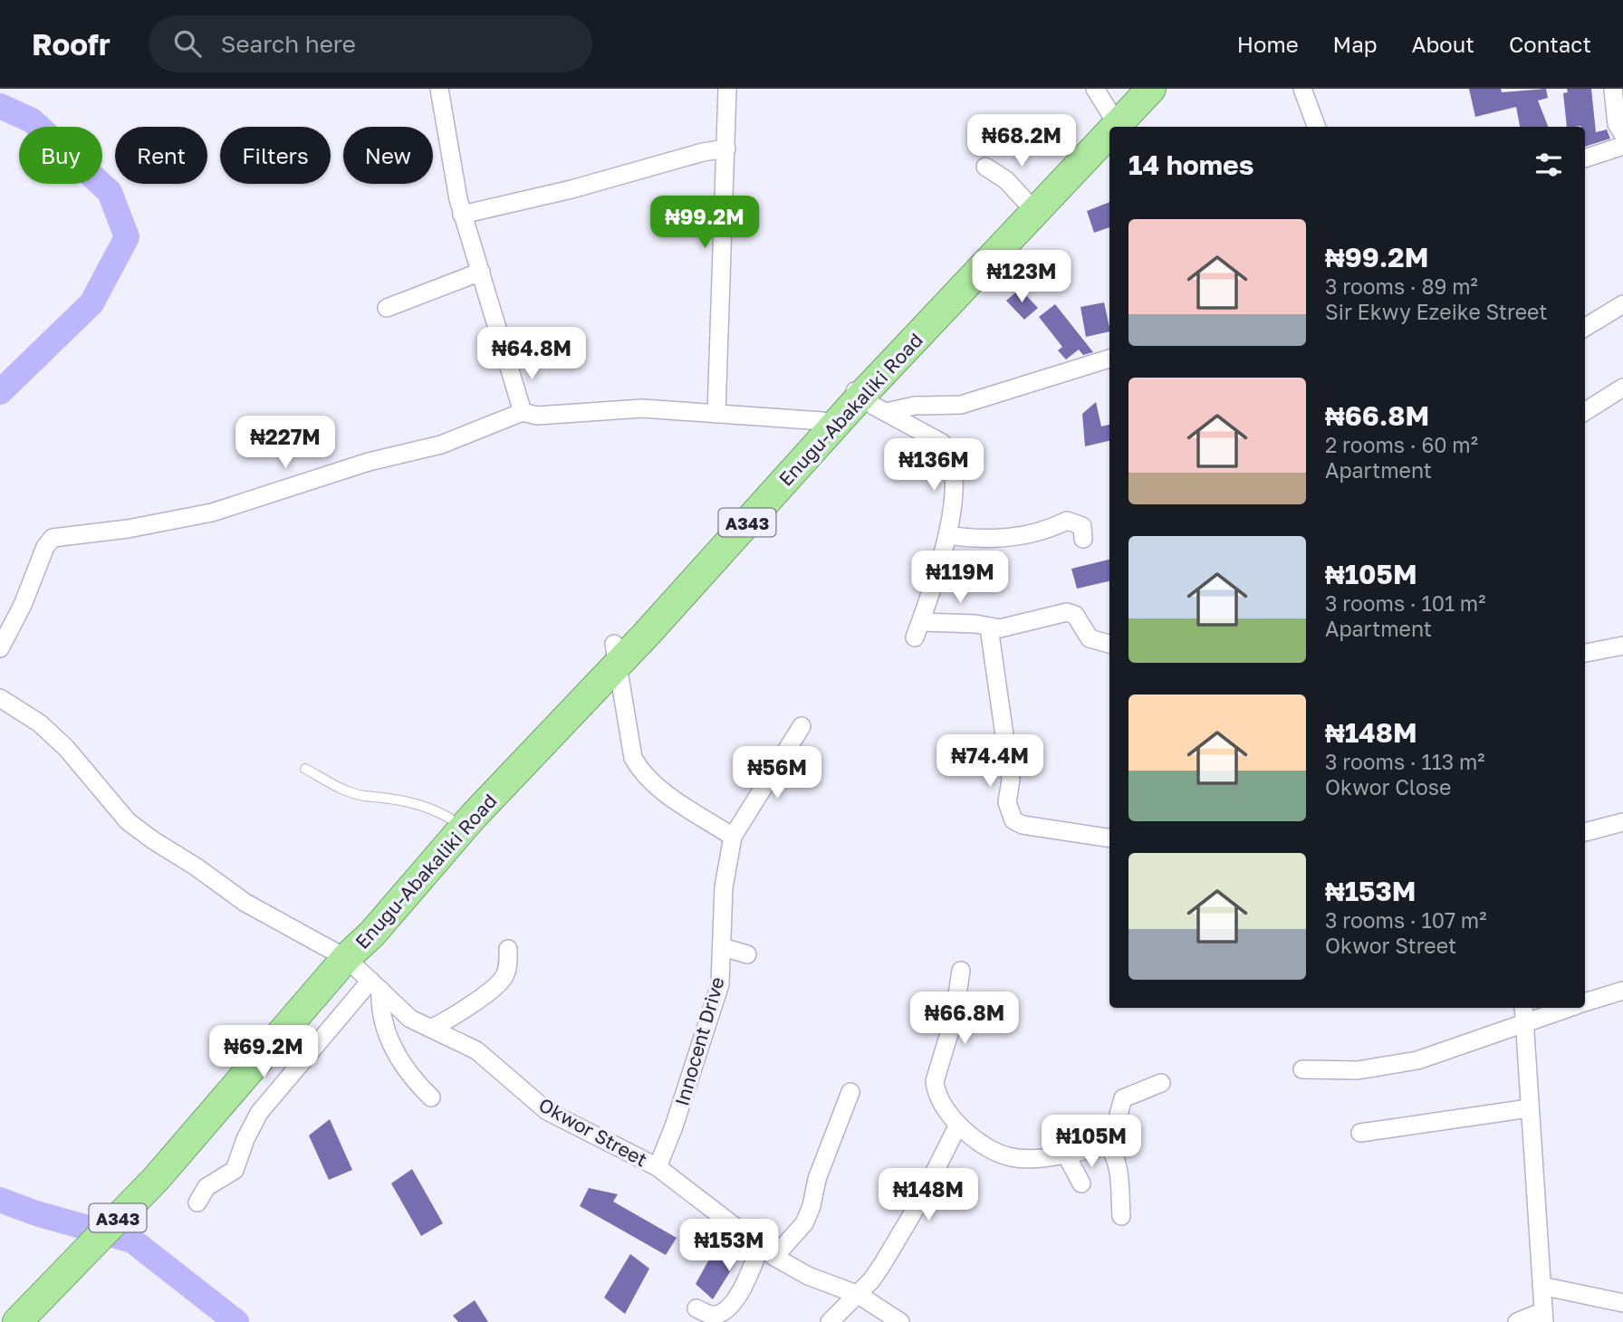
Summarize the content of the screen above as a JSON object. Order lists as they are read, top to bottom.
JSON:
{
  "streets": {
    "highway": ["Enugu-Abakaliki Road", "A343"],
    "street": ["Innocent Drive", "Okwor Street"]
  },
  "crossings": [
    ["Enugu-Abakaliki Road", "A343"],
    ["Enugu-Abakaliki Road", "Okwor Street"],
    ["A343", "Okwor Street"],
    ["Innocent Drive", "Okwor Street"]
  ],
  "page": {
    "header": "Roofr",
    "search": "Search here",
    "nav": [
      "Home",
      "Map",
      "About",
      "Contact"
    ],
    "price": [
      "₦68.2M",
      "₦99.2M",
      "₦123M",
      "₦64.8M",
      "₦227M",
      "₦136M",
      "₦119M",
      "₦74.4M",
      "₦56M",
      "₦66.8M",
      "₦69.2M",
      "₦105M",
      "₦148M",
      "₦153M"
    ],
    "chip": [
      "Buy",
      "Rent",
      "Filters",
      "New"
    ],
    "heading": "14 homes",
    "list": [
      {
        "name": "₦99.2M",
        "note": "3 rooms · 89 m² · Sir Ekwy Ezeike Street"
      },
      {
        "name": "₦66.8M",
        "note": "2 rooms · 60 m² · Apartment"
      },
      {
        "name": "₦105M",
        "note": "3 rooms · 101 m² · Apartment"
      },
      {
        "name": "₦148M",
        "note": "3 rooms · 113 m² · Okwor Close"
      },
      {
        "name": "₦153M",
        "note": "3 rooms · 107 m² · Okwor Street"
      }
    ]
  }
}
